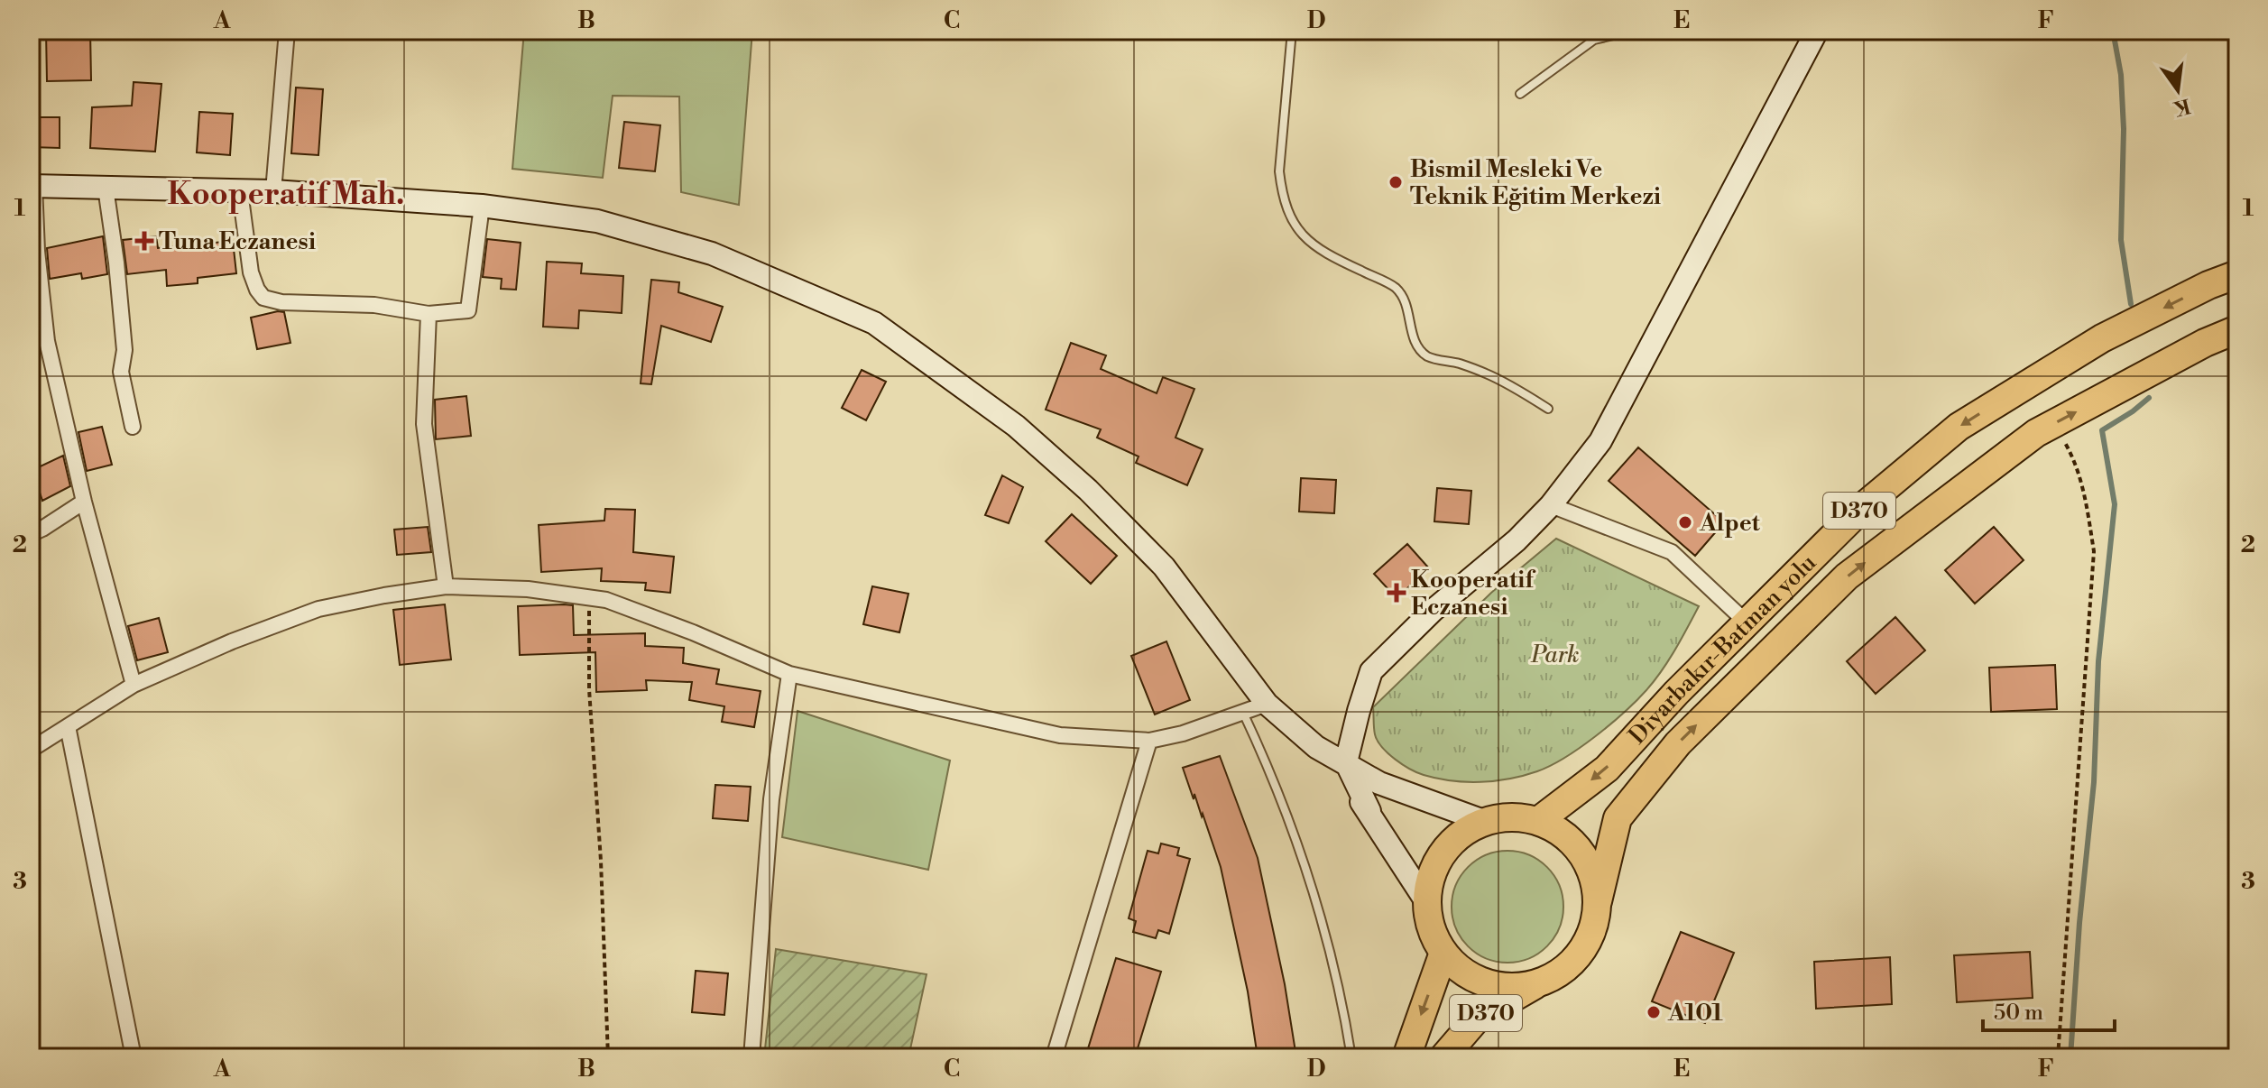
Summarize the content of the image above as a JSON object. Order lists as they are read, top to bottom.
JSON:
{
  "streets": {
    "highway": ["D370", "Diyarbakır-Batman yolu"]
  },
  "crossings": [
    ["D370", "Diyarbakır-Batman yolu"]
  ],
  "districts": ["Kooperatif Mah."],
  "parks": ["Park"],
  "places": {
    "other": ["Bismil Mesleki Ve Teknik Eğitim Merkezi", "Alpet", "A101"],
    "health": ["Tuna Eczanesi", "Kooperatif Eczanesi"]
  },
  "scale_bar": "50 m",
  "north": "bottom",
  "grid": {
    "columns": [
      "A",
      "B",
      "C",
      "D",
      "E",
      "F"
    ],
    "rows": ["1", "2", "3"]
  }
}
